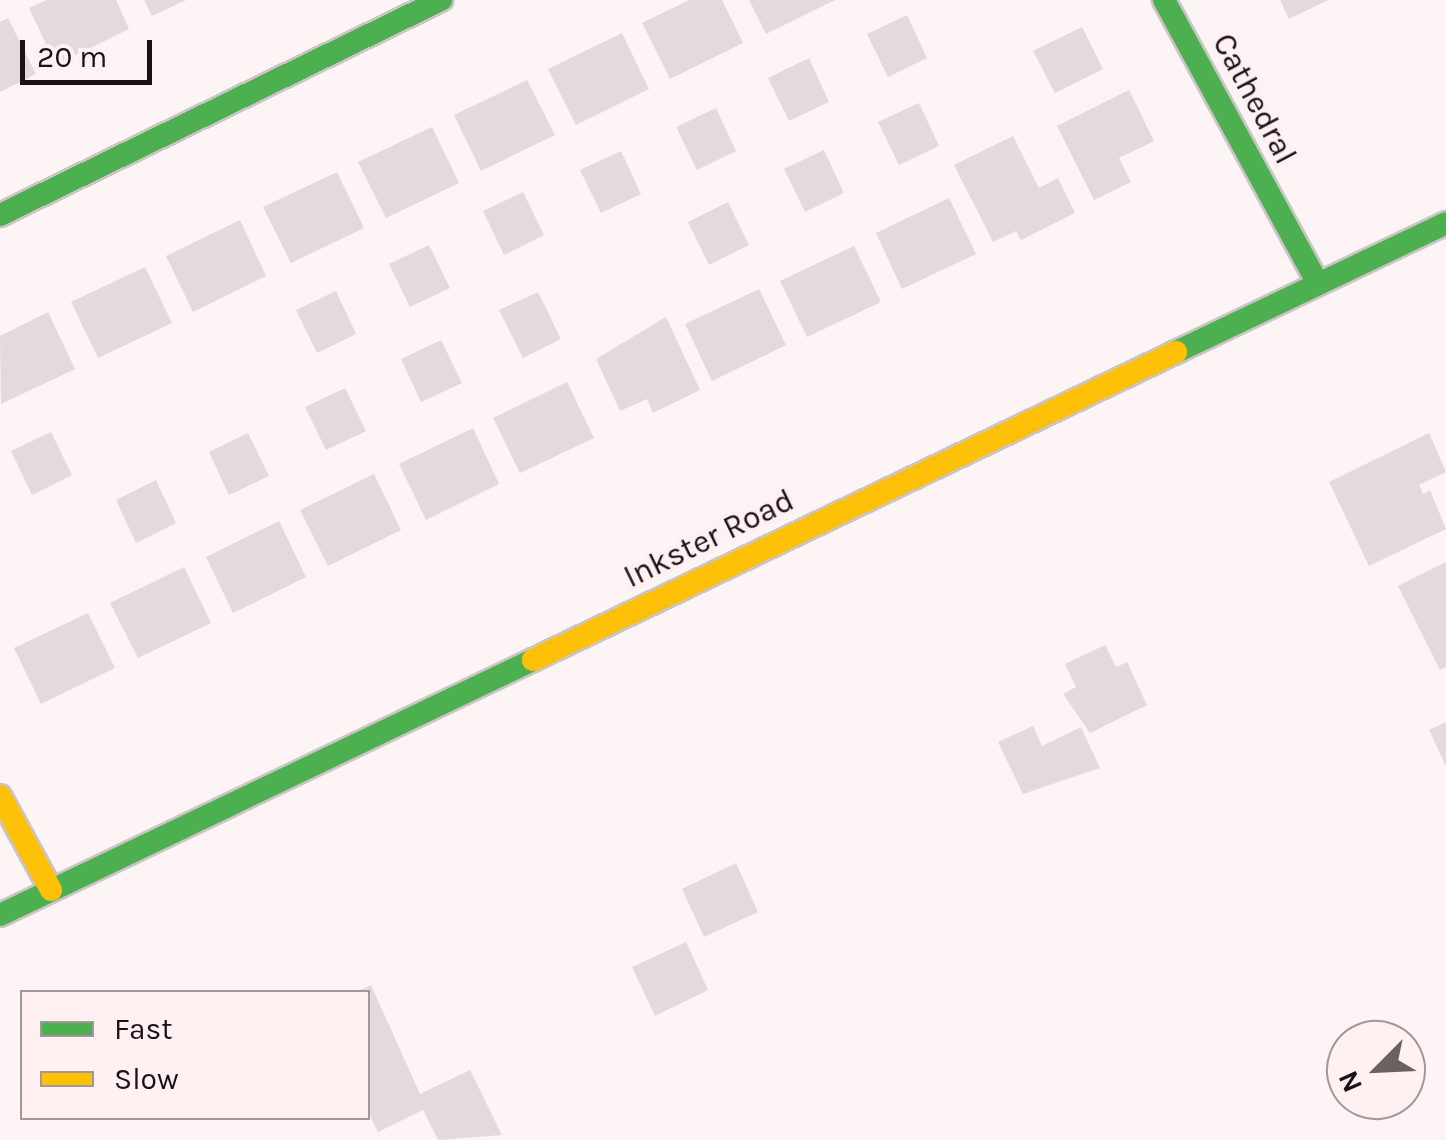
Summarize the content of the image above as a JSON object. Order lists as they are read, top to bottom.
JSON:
{
  "streets": {
    "main road": ["Cathedral", "Inkster Road"]
  },
  "crossings": [
    ["Cathedral", "Inkster Road"]
  ],
  "legend": ["Fast", "Slow"],
  "scale_bar": "20 m",
  "north": "bottom left"
}
